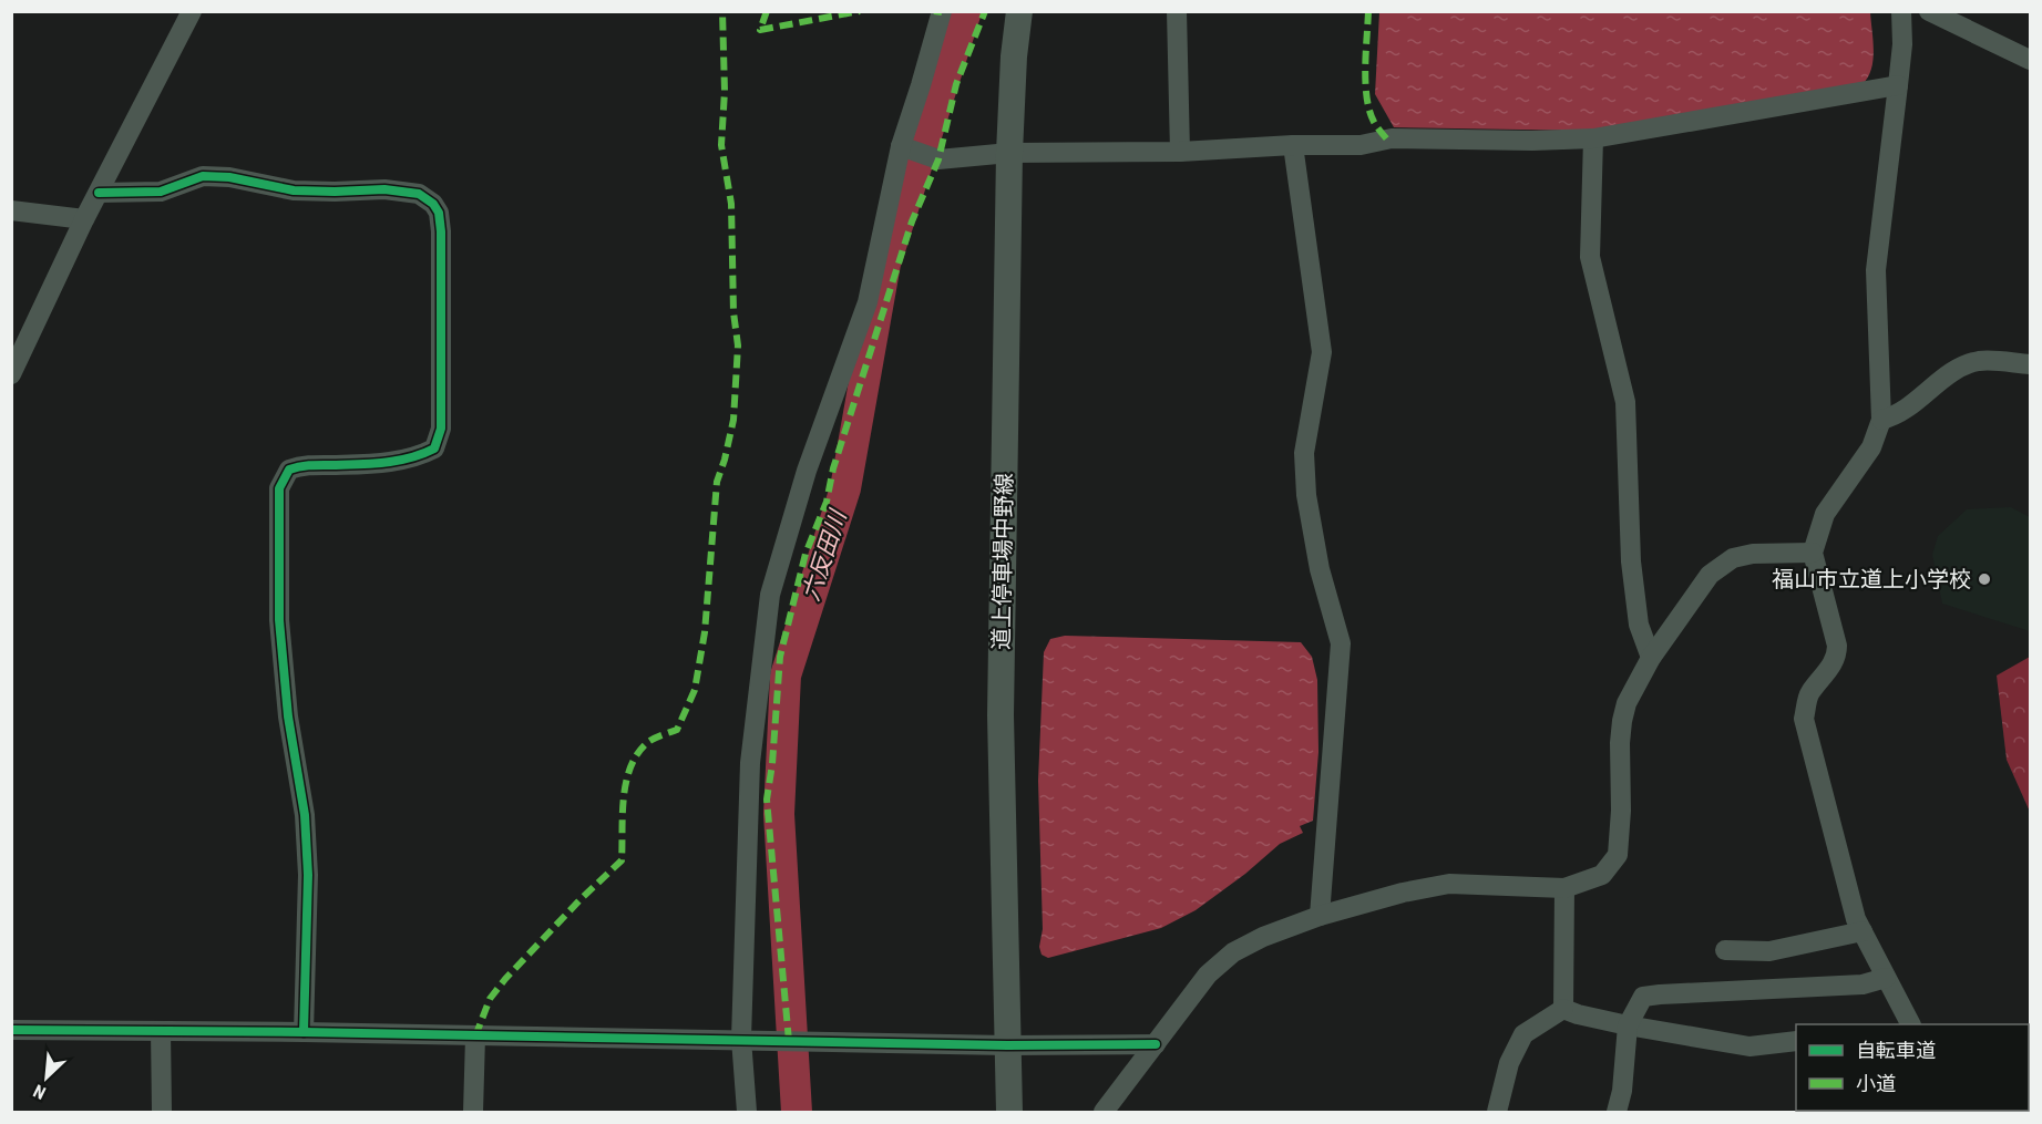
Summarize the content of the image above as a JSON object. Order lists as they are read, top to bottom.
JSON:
{
  "streets": {
    "main road": ["道上停車場中野線"]
  },
  "water": ["六反田川"],
  "places": ["福山市立道上小学校"],
  "legend": ["自転車道", "小道"],
  "north": "bottom left"
}
